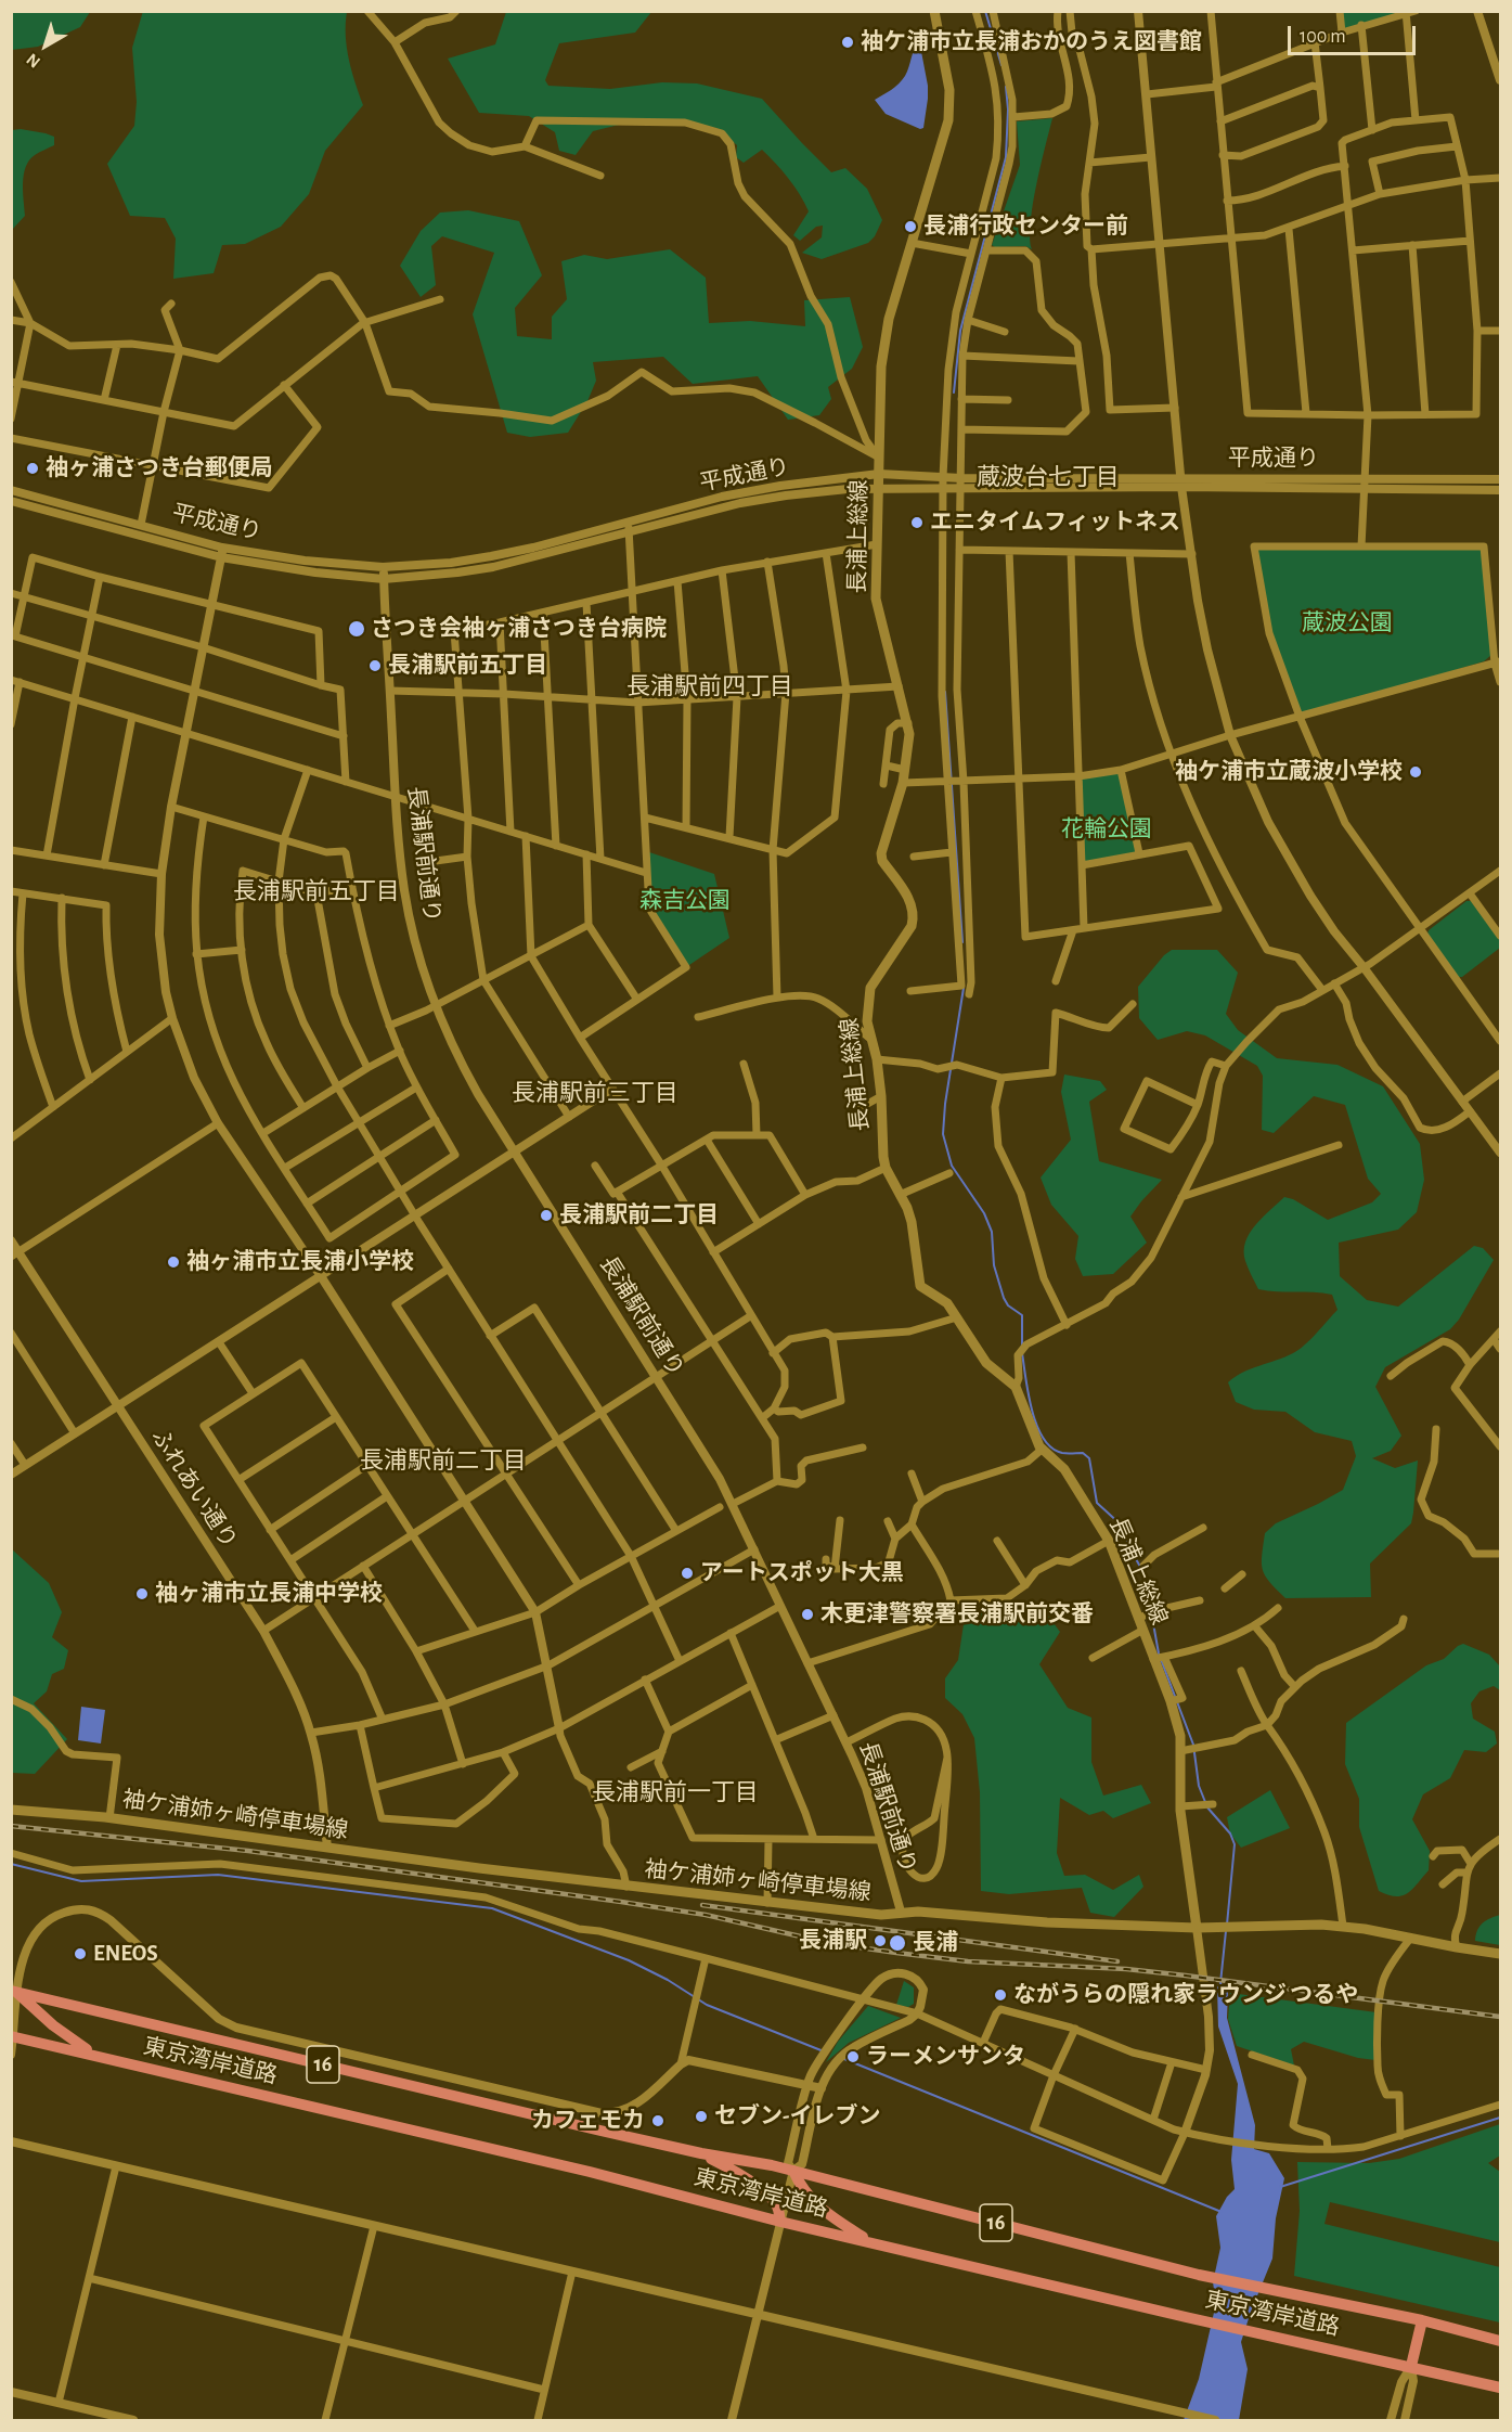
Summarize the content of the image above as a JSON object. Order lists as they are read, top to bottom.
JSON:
{
  "streets": {
    "highway": ["東京湾岸道路", "16"],
    "main road": ["長浦上総線", "袖ケ浦姉ヶ崎停車場線"],
    "street": ["平成通り", "長浦駅前通り", "ふれあい通り"]
  },
  "crossings": [
    ["平成通り", "長浦上総線"],
    ["平成通り", "長浦駅前通り"],
    ["長浦上総線", "袖ケ浦姉ヶ崎停車場線"],
    ["長浦駅前通り", "袖ケ浦姉ヶ崎停車場線"],
    ["ふれあい通り", "袖ケ浦姉ヶ崎停車場線"]
  ],
  "districts": [
    "蔵波台七丁目",
    "長浦駅前四丁目",
    "長浦駅前五丁目",
    "長浦駅前三丁目",
    "長浦駅前二丁目",
    "長浦駅前一丁目"
  ],
  "parks": ["蔵波公園", "花輪公園", "森吉公園"],
  "places": [
    "袖ケ浦市立長浦おかのうえ図書館",
    "長浦行政センター前",
    "袖ヶ浦さつき台郵便局",
    "エニタイムフィットネス",
    "さつき会袖ヶ浦さつき台病院",
    "長浦駅前五丁目",
    "袖ケ浦市立蔵波小学校",
    "長浦駅前二丁目",
    "袖ヶ浦市立長浦小学校",
    "アートスポット大黒",
    "袖ヶ浦市立長浦中学校",
    "木更津警察署長浦駅前交番",
    "長浦駅",
    "長浦",
    "ENEOS",
    "ながうらの隠れ家ラウンジ つるや",
    "ラーメンサンタ",
    "セブン-イレブン",
    "カフェモカ"
  ],
  "scale_bar": "100 m",
  "north": "bottom left"
}
